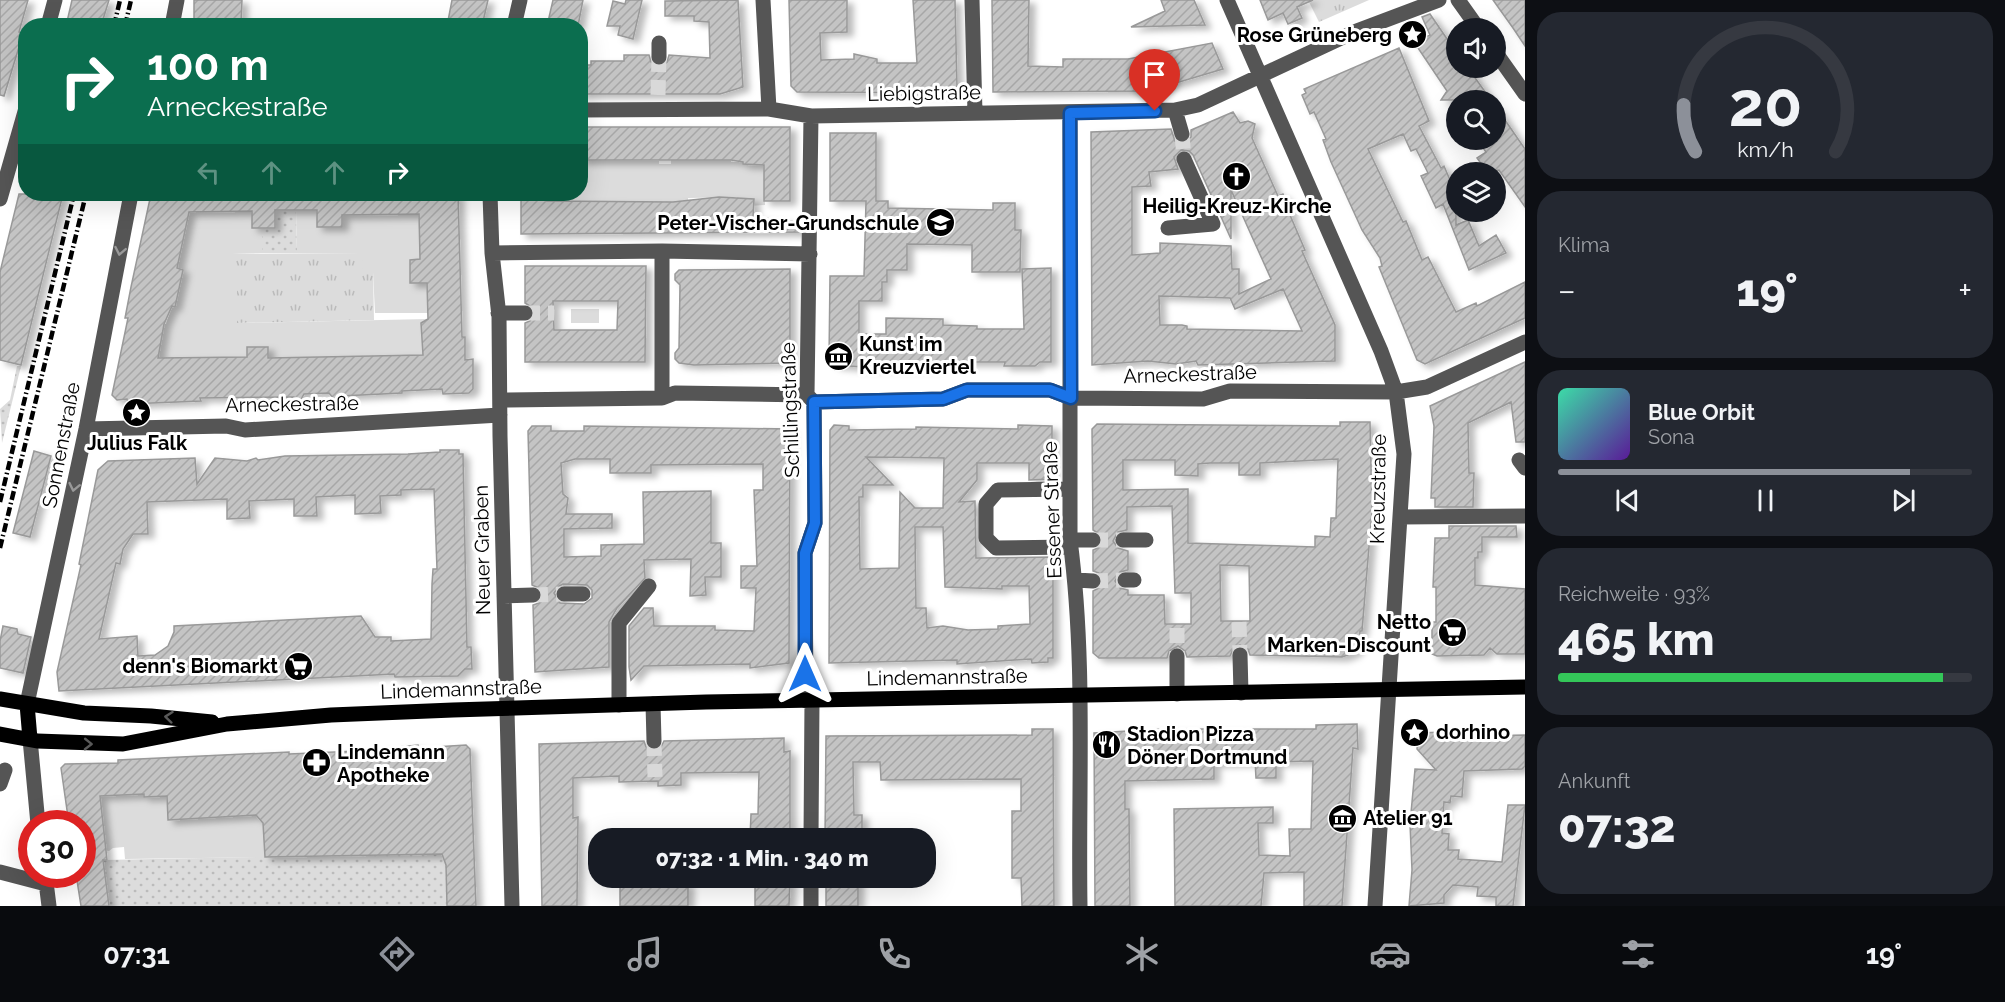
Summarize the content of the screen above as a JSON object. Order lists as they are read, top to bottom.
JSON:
{
  "streets": {
    "main road": ["Lindemannstraße"],
    "street": [
      "Liebigstraße",
      "Arneckestraße",
      "Schillingstraße",
      "Sonnenstraße",
      "Kreuzstraße",
      "Essener Straße",
      "Neuer Graben"
    ]
  },
  "crossings": [
    ["Liebigstraße", "Schillingstraße"],
    ["Liebigstraße", "Kreuzstraße"],
    ["Liebigstraße", "Essener Straße"],
    ["Arneckestraße", "Schillingstraße"],
    ["Arneckestraße", "Sonnenstraße"],
    ["Arneckestraße", "Kreuzstraße"],
    ["Arneckestraße", "Essener Straße"],
    ["Arneckestraße", "Neuer Graben"],
    ["Schillingstraße", "Lindemannstraße"],
    ["Sonnenstraße", "Lindemannstraße"],
    ["Kreuzstraße", "Lindemannstraße"],
    ["Essener Straße", "Lindemannstraße"],
    ["Neuer Graben", "Lindemannstraße"]
  ],
  "one_way": ["Sonnenstraße"],
  "places": {
    "place": ["Rose Grüneberg", "Julius Falk", "dorhino"],
    "church": ["Heilig-Kreuz-Kirche"],
    "school or university": ["Peter-Vischer-Grundschule"],
    "museum": ["Kunst im Kreuzviertel", "Atelier 91"],
    "supermarket": ["Netto Marken-Discount", "denn's Biomarkt"],
    "restaurant": ["Stadion Pizza Döner Dortmund"],
    "pharmacy": ["Lindemann Apotheke"]
  },
  "page": {
    "turn": ["100 m", "Arneckestraße"],
    "tile": [
      "Klima",
      ["Reichweite · 93%", "465 km"],
      ["Ankunft", "07:32"]
    ],
    "heat": ["−", "19°", "+"],
    "song": ["Blue Orbit", "Sona"],
    "limit": "30",
    "trip": "07:32 · 1 Min. · 340 m",
    "tabs": ["07:31", "19°"],
    "gauge": ["20", "km/h"]
  }
}
